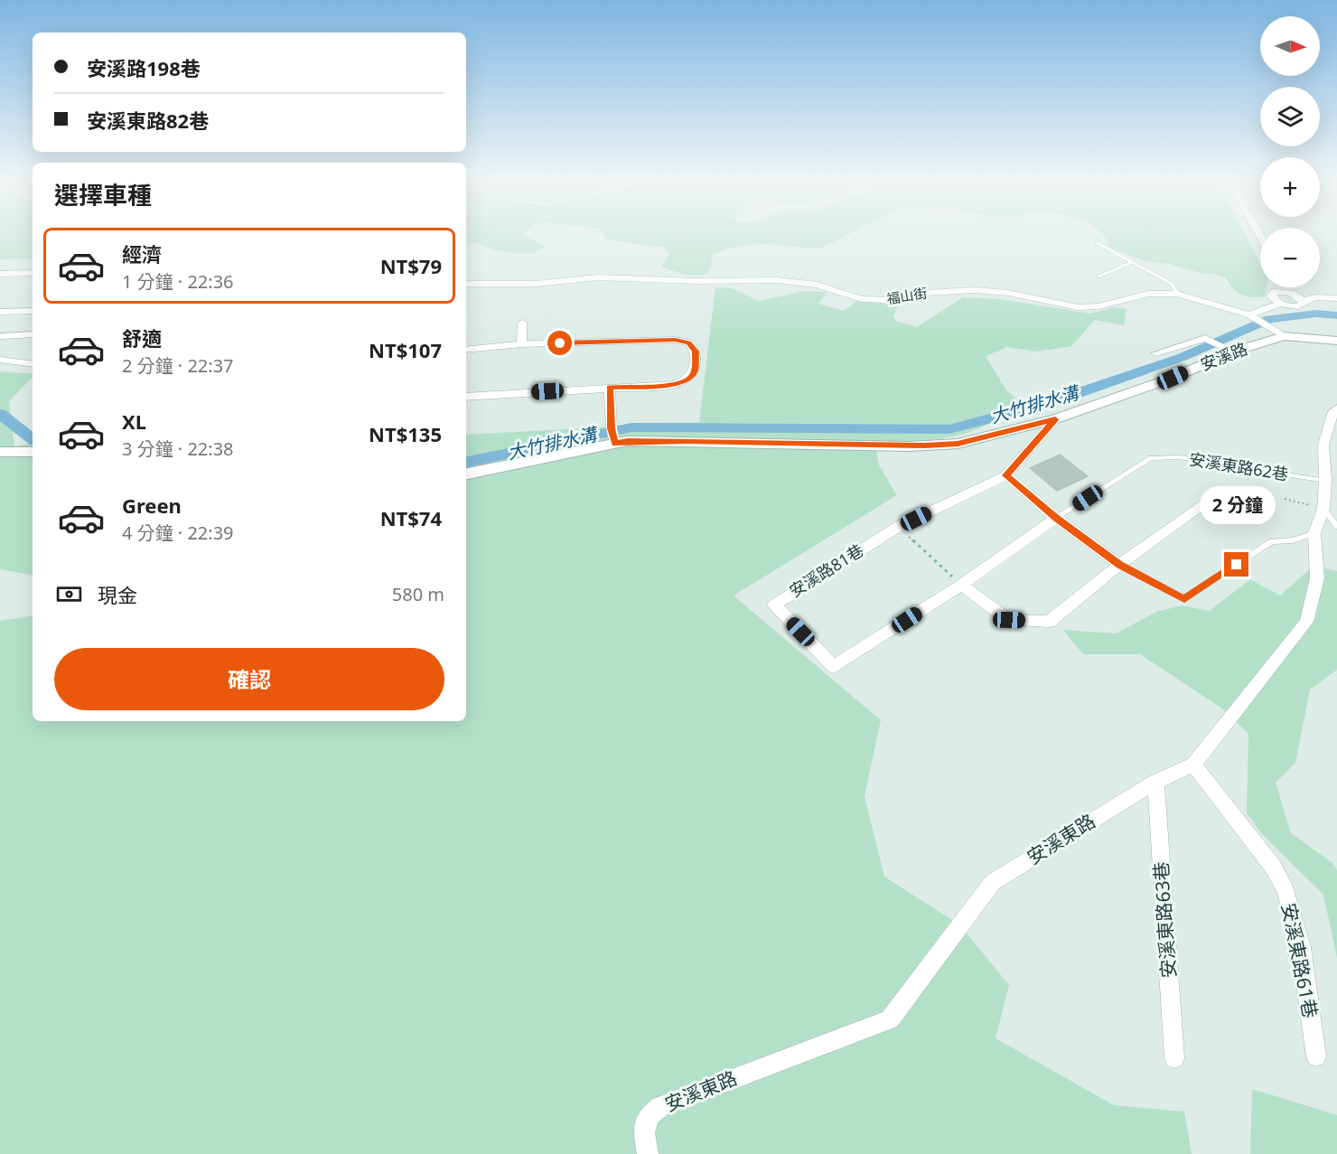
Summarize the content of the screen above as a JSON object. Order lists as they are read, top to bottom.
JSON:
{
  "streets": {
    "street": [
      "福山街",
      "安溪路",
      "安溪路81巷",
      "安溪東路",
      "安溪東路63巷",
      "安溪東路61巷"
    ],
    "lane": ["安溪東路62巷"]
  },
  "crossings": [
    ["福山街", "安溪路"],
    ["安溪路", "安溪路81巷"],
    ["安溪東路62巷", "安溪路81巷"],
    ["安溪東路62巷", "安溪東路"],
    ["安溪東路", "安溪東路63巷"],
    ["安溪東路", "安溪東路61巷"]
  ],
  "water": ["大竹排水溝"],
  "north": "right",
  "page": {
    "map_buttons": ["+", "−"],
    "banner": ["安溪路198巷", "安溪東路82巷"],
    "heading": "選擇車種",
    "list": [
      {
        "name": "經濟",
        "note": "1 分鐘 · 22:36",
        "value": "NT$79"
      },
      {
        "name": "舒適",
        "note": "2 分鐘 · 22:37",
        "value": "NT$107"
      },
      {
        "name": "XL",
        "note": "3 分鐘 · 22:38",
        "value": "NT$135"
      },
      {
        "name": "Green",
        "note": "4 分鐘 · 22:39",
        "value": "NT$74"
      }
    ],
    "bubble": "2 分鐘",
    "pay": ["現金", "580 m"],
    "buttons": "確認"
  }
}
